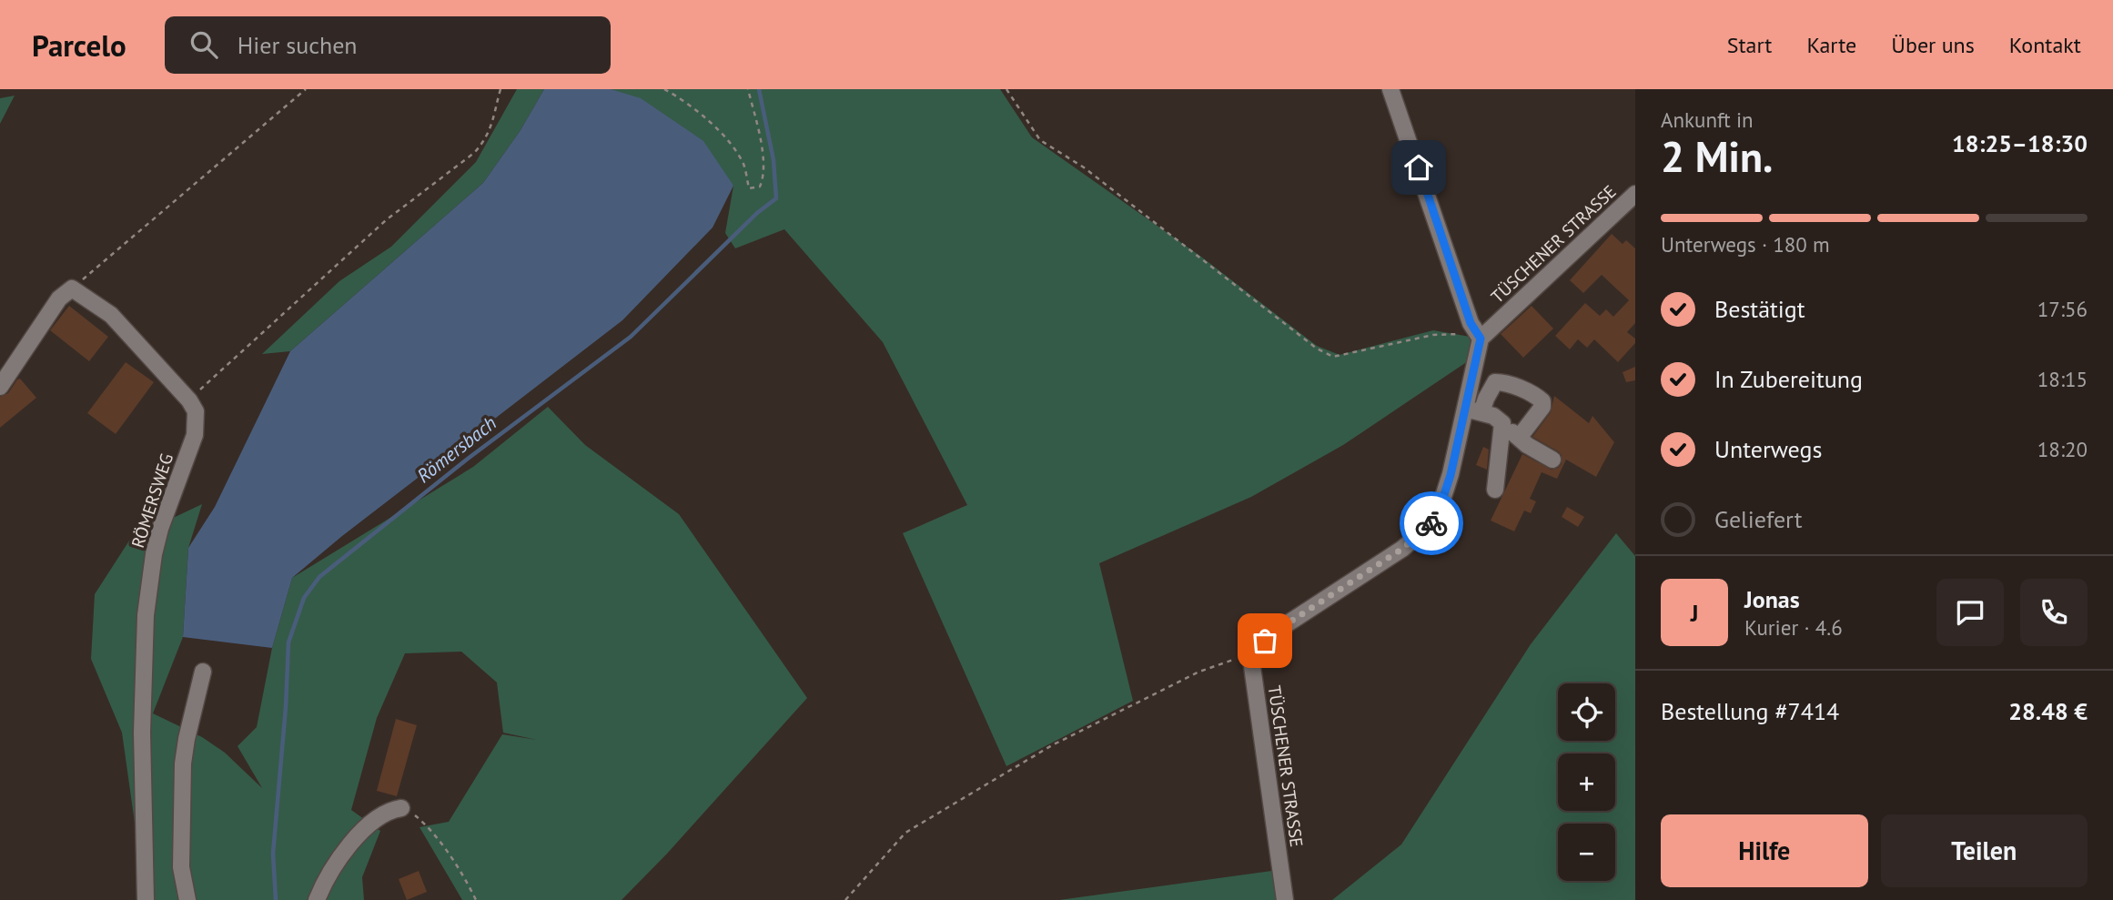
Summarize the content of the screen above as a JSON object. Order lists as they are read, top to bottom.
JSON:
{
  "streets": {
    "street": ["TÜSCHENER STRASSE", "RÖMERSWEG"]
  },
  "water": ["Römersbach"],
  "page": {
    "header": "Parcelo",
    "search": "Hier suchen",
    "nav": [
      "Start",
      "Karte",
      "Über uns",
      "Kontakt"
    ],
    "heading": ["2 Min.", "Ankunft in", "18:25–18:30"],
    "panel": [
      "Jonas",
      "Kurier · 4.6",
      "Bestellung #7414",
      "28.48 €"
    ],
    "bar": "Unterwegs · 180 m",
    "list": [
      ["Bestätigt", "17:56"],
      ["In Zubereitung", "18:15"],
      ["Unterwegs", "18:20"],
      "Geliefert"
    ],
    "round": "J",
    "map_buttons": ["+", "−"],
    "buttons": ["Hilfe", "Teilen"]
  }
}
